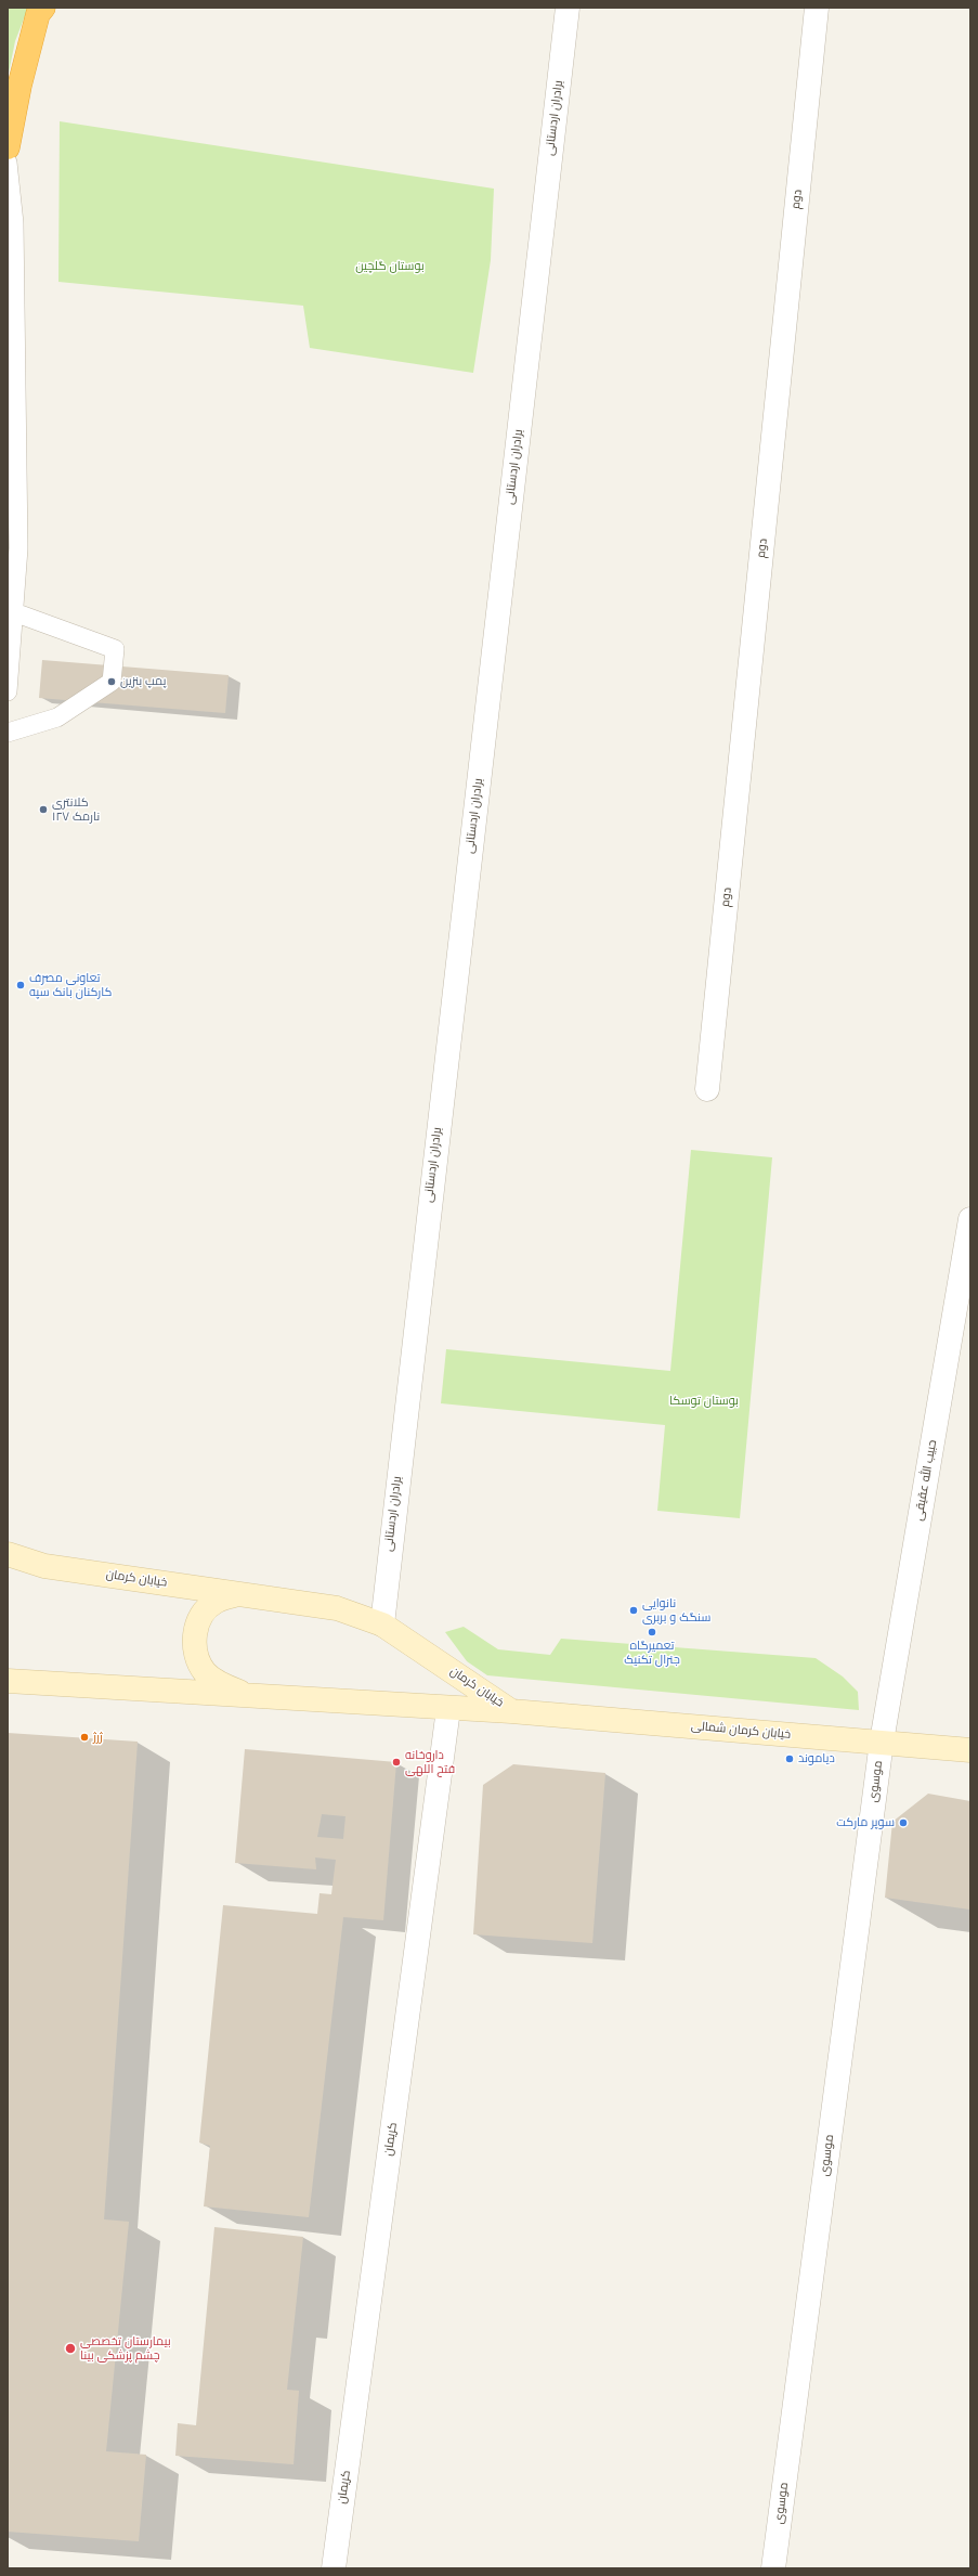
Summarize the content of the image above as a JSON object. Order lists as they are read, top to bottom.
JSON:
{
  "streets": {
    "main road": ["خیابان کرمان", "خیابان کرمان شمالی"],
    "street": [
      "برادران اردستانی",
      "دوم",
      "حبیب الله عقیقی",
      "موسوی",
      "کریمان"
    ]
  },
  "crossings": [
    ["برادران اردستانی", "خیابان کرمان"],
    ["حبیب الله عقیقی", "خیابان کرمان شمالی"],
    ["حبیب الله عقیقی", "موسوی"],
    ["خیابان کرمان", "خیابان کرمان شمالی"],
    ["خیابان کرمان", "کریمان"],
    ["خیابان کرمان شمالی", "موسوی"]
  ],
  "parks": ["بوستان گلچین", "بوستان توسکا"],
  "places": [
    "پمپ بنزین",
    "کلانتری ۱۲۷ نارمک",
    "تعاونی مصرف کارکنان بانک سپه",
    "نانوایی سنگک و بربری",
    "تعمیرگاه جنرال تکنیک",
    "ژرژ",
    "دیاموند",
    "داروخانه فتح اللهی",
    "سوپر مارکت",
    "بیمارستان تخصصی چشم پزشکی بینا"
  ]
}
